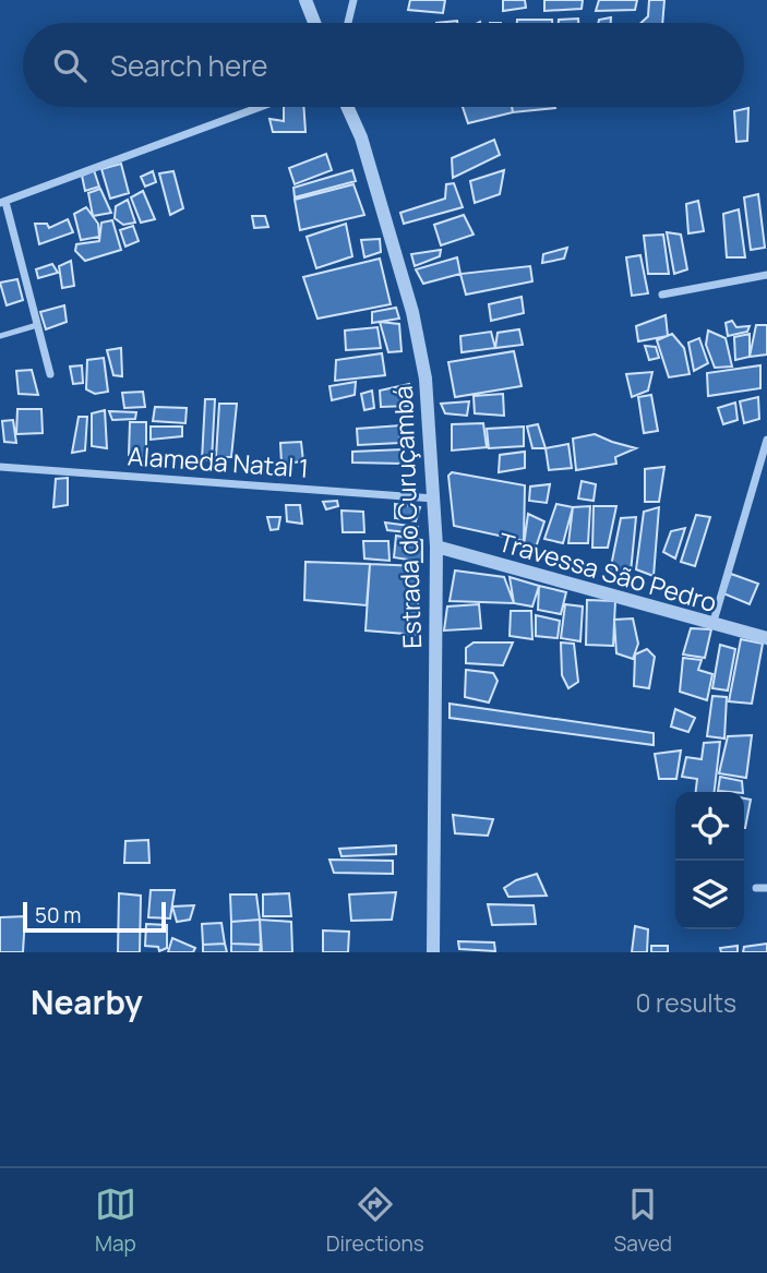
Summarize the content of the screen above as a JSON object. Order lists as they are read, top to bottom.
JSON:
{
  "streets": {
    "street": ["Alameda Natal 1", "Estrada do Curuçambá", "Travessa São Pedro"]
  },
  "crossings": [
    ["Alameda Natal 1", "Estrada do Curuçambá"],
    ["Estrada do Curuçambá", "Travessa São Pedro"]
  ],
  "scale_bar": "50 m",
  "page": {
    "search": "Search here",
    "scale": "50 m",
    "heading": ["Nearby", "0 results"],
    "nav": ["Map", "Directions", "Saved"]
  }
}
